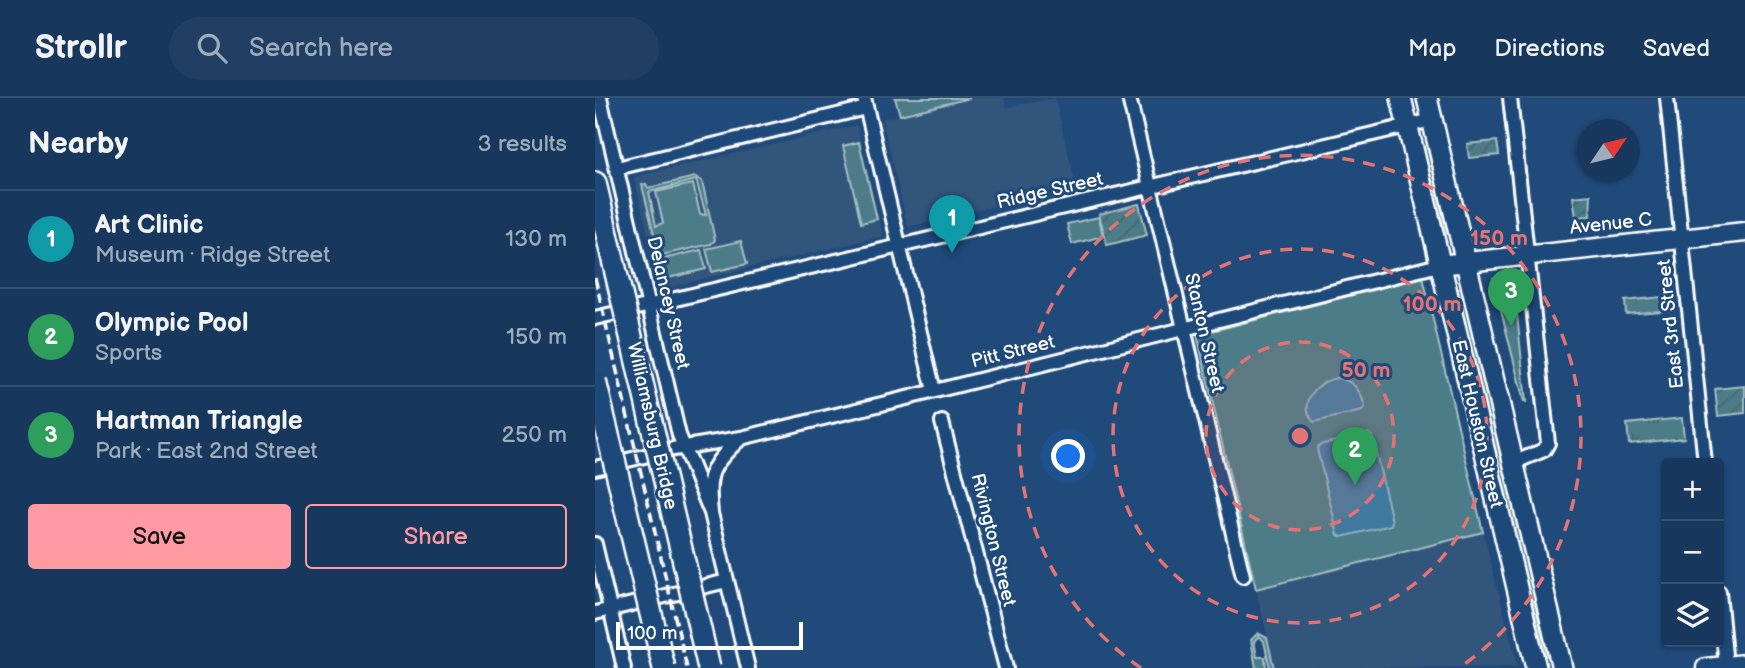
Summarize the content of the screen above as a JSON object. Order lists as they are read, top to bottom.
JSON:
{
  "streets": {
    "highway": ["Williamsburg Bridge"],
    "main road": ["Avenue C", "East Houston Street"],
    "street": [
      "Ridge Street",
      "Delancey Street",
      "East 3rd Street",
      "Stanton Street",
      "Pitt Street",
      "Rivington Street"
    ]
  },
  "crossings": [
    ["Ridge Street", "Delancey Street"],
    ["Ridge Street", "Stanton Street"],
    ["Ridge Street", "East Houston Street"],
    ["Avenue C", "East 3rd Street"],
    ["Avenue C", "Pitt Street"],
    ["Avenue C", "East Houston Street"],
    ["Delancey Street", "Pitt Street"],
    ["Stanton Street", "Pitt Street"],
    ["Pitt Street", "East Houston Street"]
  ],
  "scale_bar": "100 m",
  "north": "top right",
  "page": {
    "header": "Strollr",
    "search": "Search here",
    "nav": ["Map", "Directions", "Saved"],
    "heading": ["Nearby", "3 results"],
    "list": [
      {
        "mark": "1",
        "name": "Art Clinic",
        "note": "Museum · Ridge Street",
        "value": "130 m"
      },
      {
        "mark": "2",
        "name": "Olympic Pool",
        "note": "Sports",
        "value": "150 m"
      },
      {
        "mark": "3",
        "name": "Hartman Triangle",
        "note": "Park · East 2nd Street",
        "value": "250 m"
      }
    ],
    "pins": ["1", "3", "2"],
    "map_buttons": ["+", "−"],
    "buttons": ["Save", "Share"],
    "scale": "100 m"
  },
  "rings": ["150 m", "100 m", "50 m"]
}
